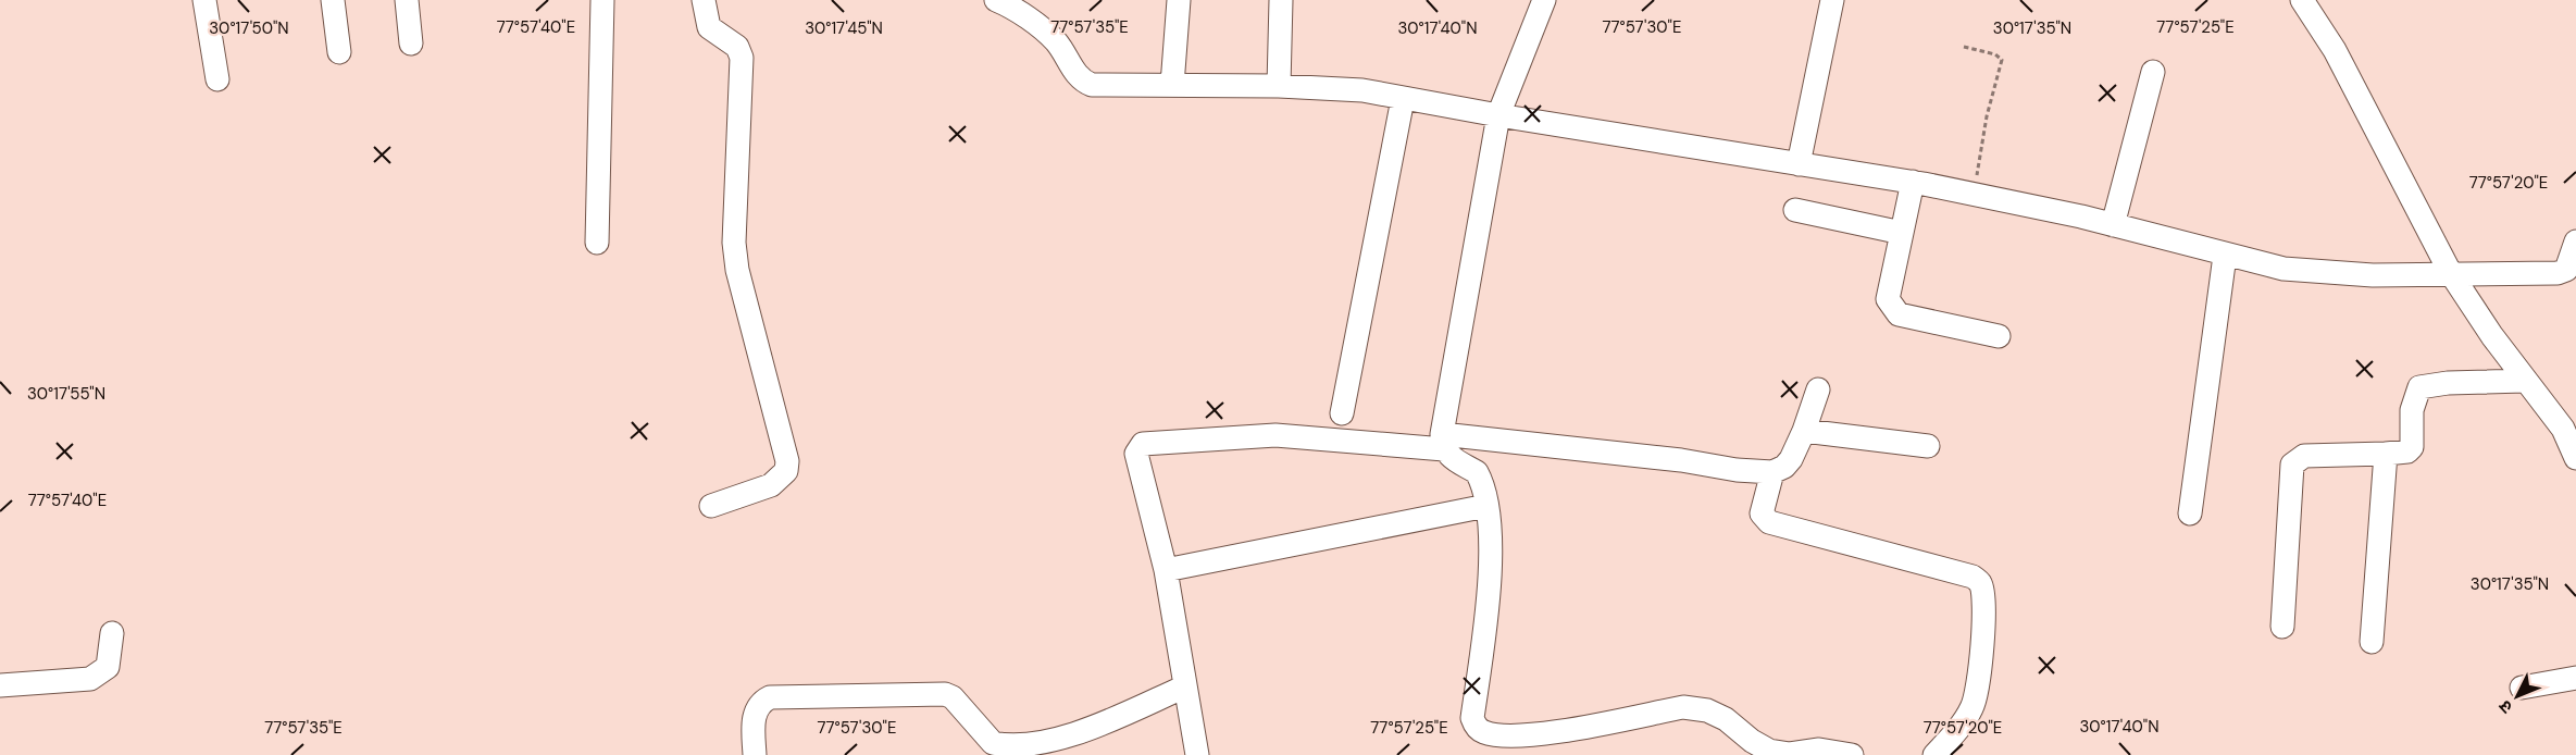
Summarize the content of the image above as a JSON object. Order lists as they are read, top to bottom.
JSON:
{
  "north": "bottom left",
  "coordinates": [
    "77°57'40\"E",
    "77°57'35\"E",
    "77°57'30\"E",
    "77°57'25\"E",
    "30°17'50\"N",
    "30°17'45\"N",
    "30°17'40\"N",
    "30°17'35\"N",
    "77°57'20\"E",
    "30°17'55\"N"
  ]
}
